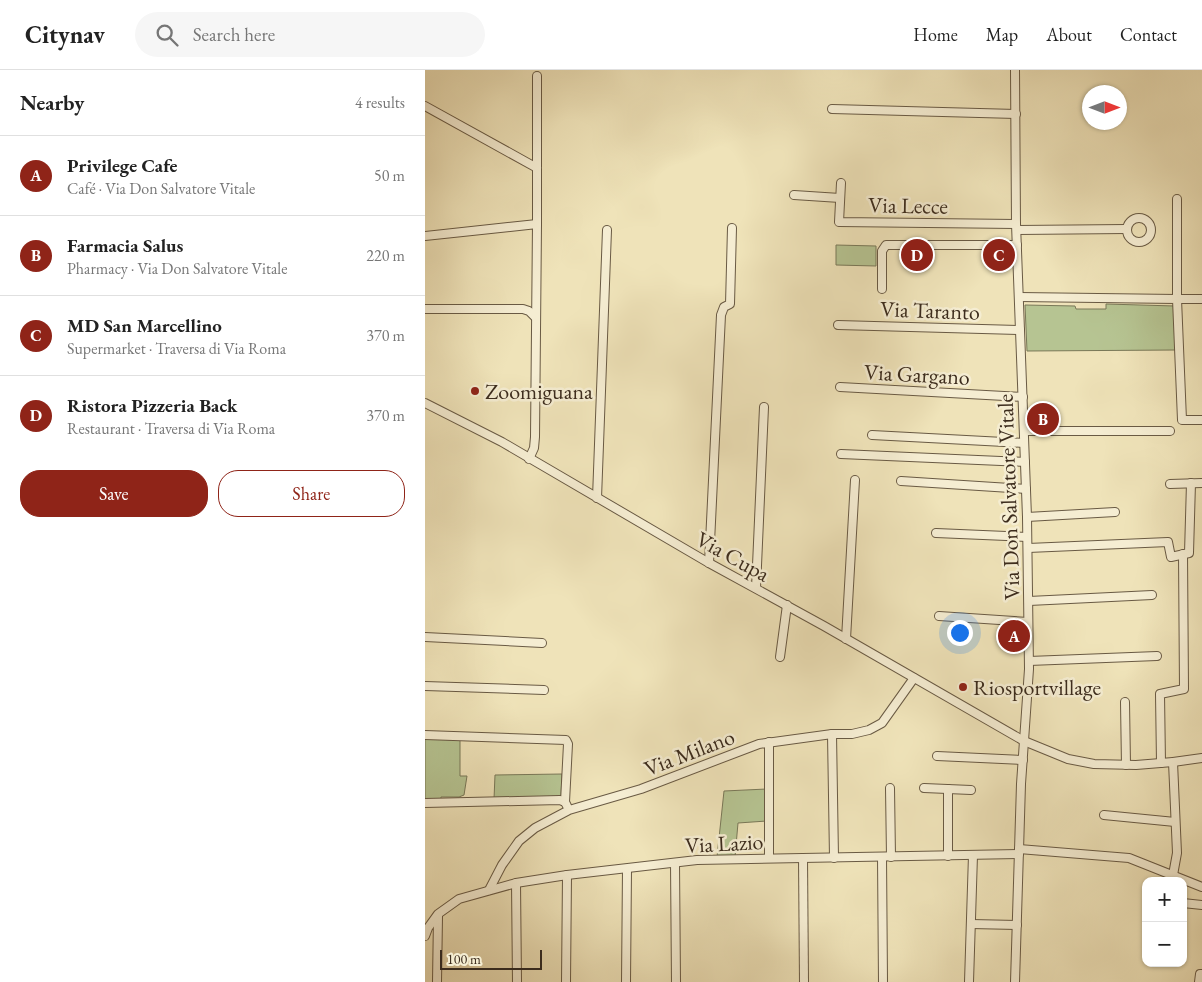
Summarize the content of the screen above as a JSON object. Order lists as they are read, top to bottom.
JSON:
{
  "streets": {
    "street": [
      "Via Lecce",
      "Via Taranto",
      "Via Gargano",
      "Via Don Salvatore Vitale",
      "Via Cupa",
      "Via Milano",
      "Via Lazio"
    ]
  },
  "crossings": [
    ["Via Lecce", "Via Don Salvatore Vitale"],
    ["Via Taranto", "Via Don Salvatore Vitale"],
    ["Via Gargano", "Via Don Salvatore Vitale"],
    ["Via Don Salvatore Vitale", "Via Cupa"],
    ["Via Don Salvatore Vitale", "Via Lazio"],
    ["Via Cupa", "Via Milano"],
    ["Via Milano", "Via Lazio"]
  ],
  "places": ["Zoomiguana", "Riosportvillage"],
  "scale_bar": "100 m",
  "north": "right",
  "page": {
    "header": "Citynav",
    "search": "Search here",
    "nav": [
      "Home",
      "Map",
      "About",
      "Contact"
    ],
    "heading": ["Nearby", "4 results"],
    "list": [
      {
        "mark": "A",
        "name": "Privilege Cafe",
        "note": "Café · Via Don Salvatore Vitale",
        "value": "50 m"
      },
      {
        "mark": "B",
        "name": "Farmacia Salus",
        "note": "Pharmacy · Via Don Salvatore Vitale",
        "value": "220 m"
      },
      {
        "mark": "C",
        "name": "MD San Marcellino",
        "note": "Supermarket · Traversa di Via Roma",
        "value": "370 m"
      },
      {
        "mark": "D",
        "name": "Ristora Pizzeria Back",
        "note": "Restaurant · Traversa di Via Roma",
        "value": "370 m"
      }
    ],
    "pins": [
      "C",
      "D",
      "B",
      "A"
    ],
    "buttons": ["Save", "Share"],
    "map_buttons": ["+", "−"],
    "scale": "100 m"
  }
}
